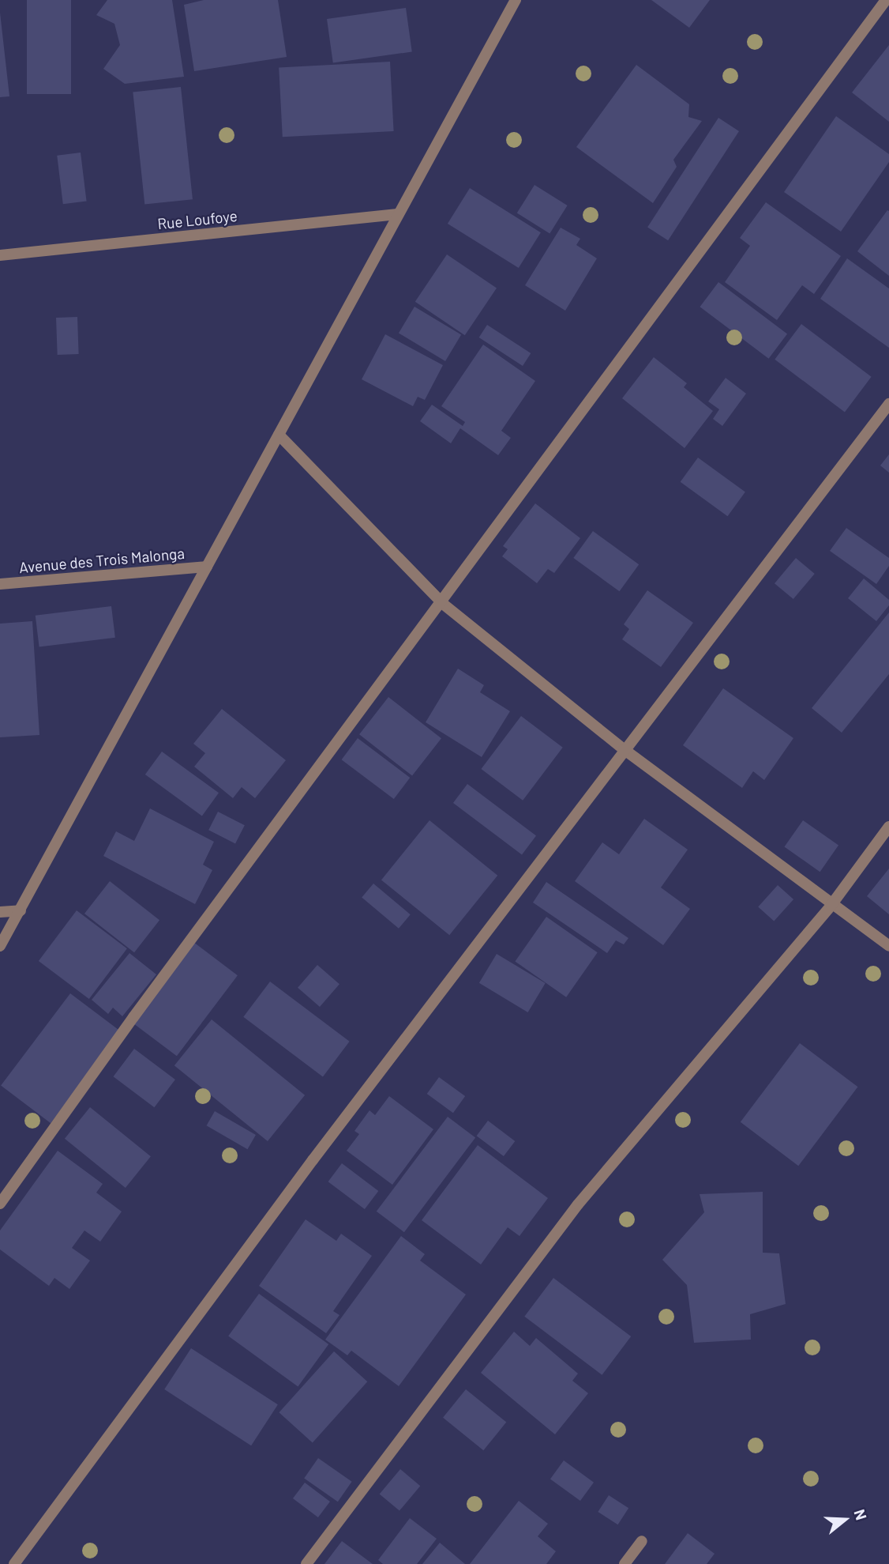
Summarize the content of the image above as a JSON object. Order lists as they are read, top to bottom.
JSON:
{
  "streets": {
    "street": ["Rue Loufoye", "Avenue des Trois Malonga"]
  },
  "north": "right"
}
